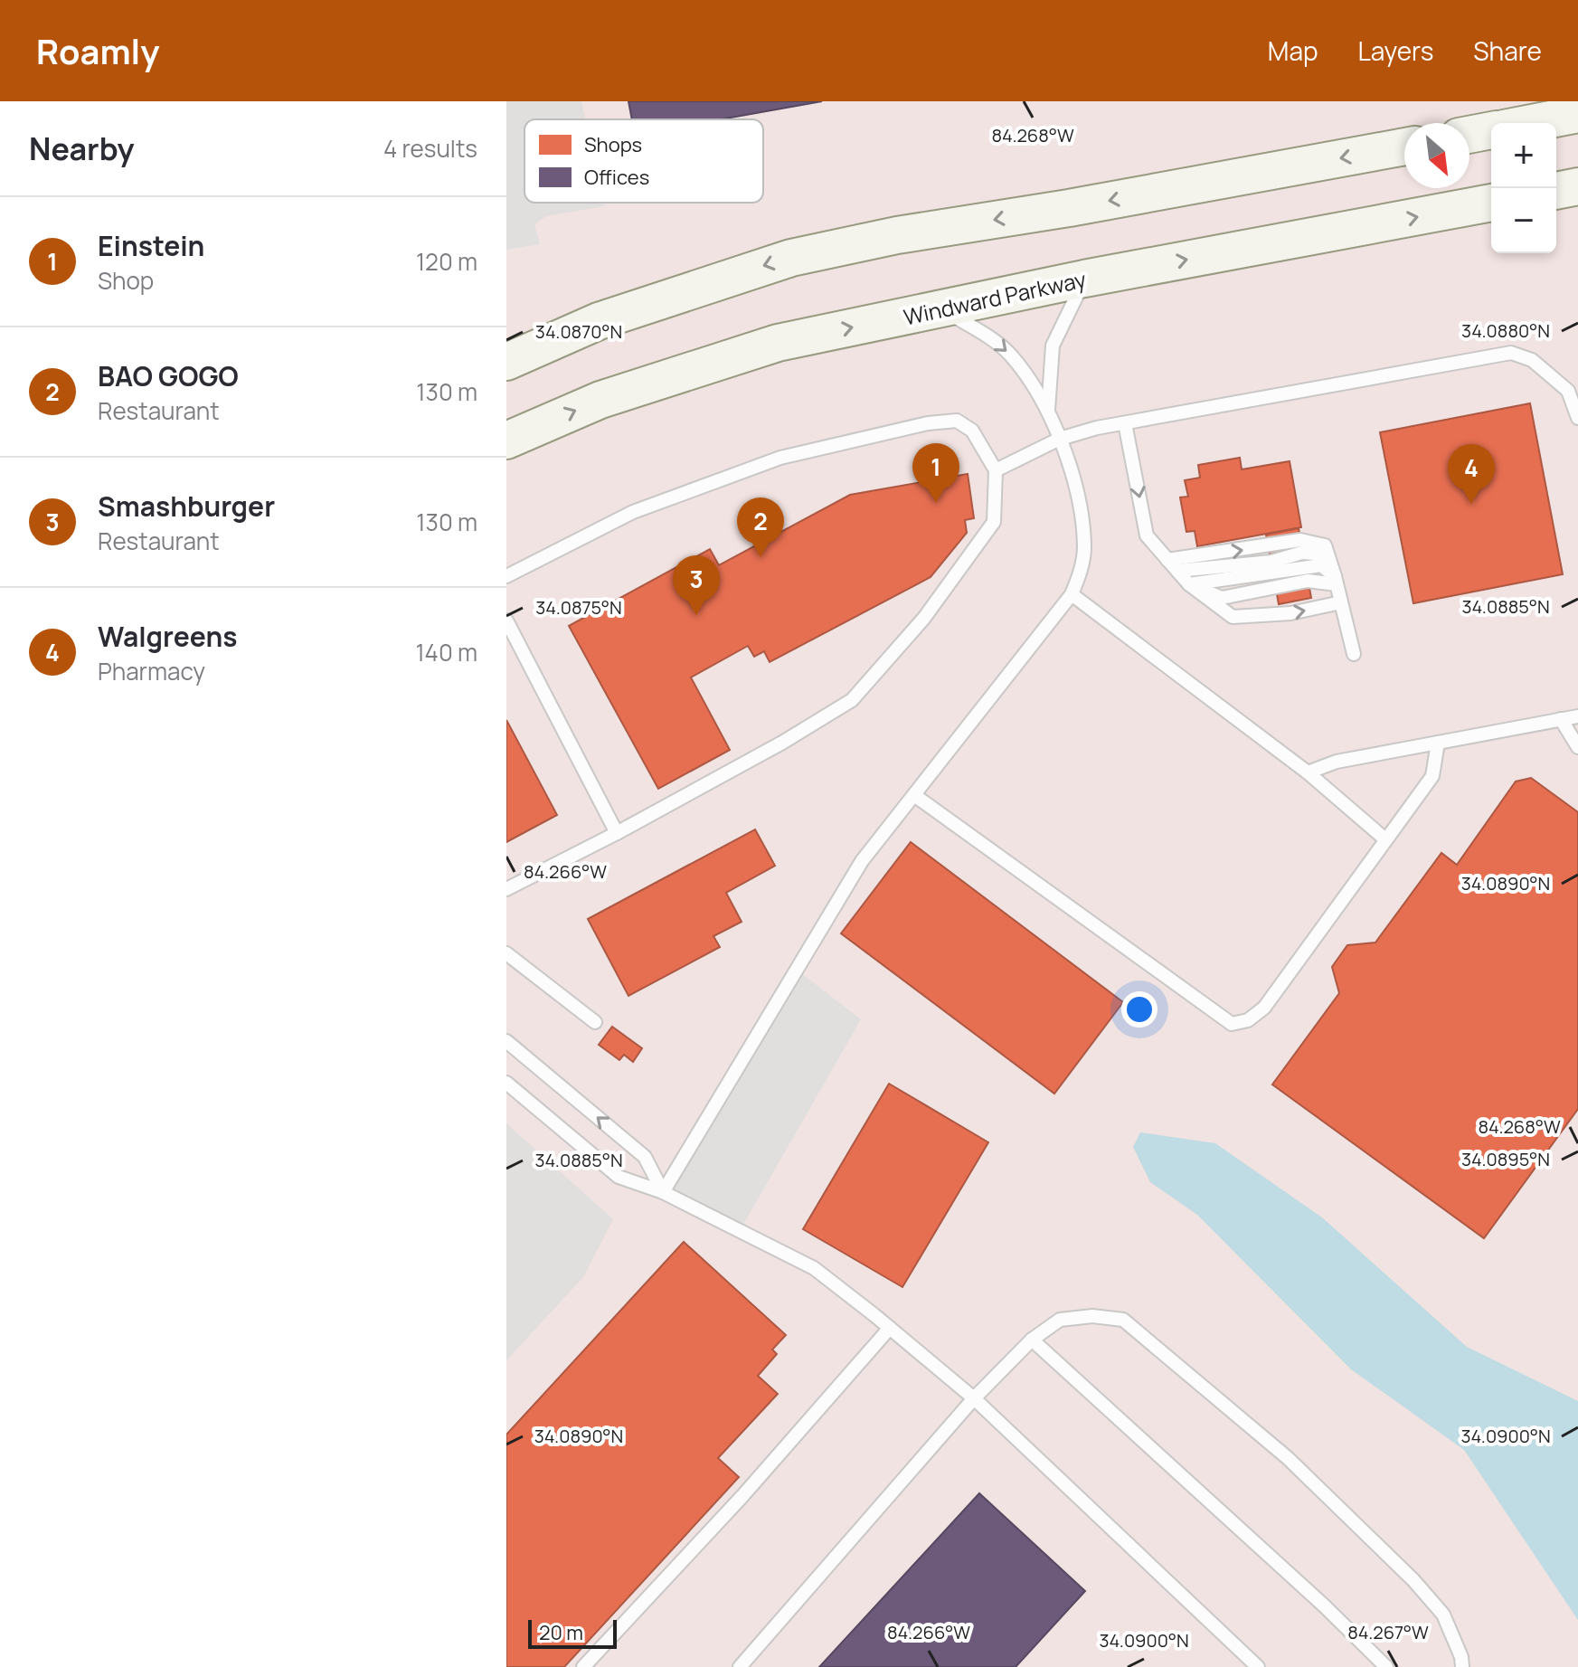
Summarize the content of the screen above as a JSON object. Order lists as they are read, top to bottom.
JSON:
{
  "streets": {
    "main road": ["Windward Parkway"]
  },
  "legend": ["Shops", "Offices"],
  "scale_bar": "20 m",
  "north": "bottom right",
  "page": {
    "header": "Roamly",
    "nav": ["Map", "Layers", "Share"],
    "heading": ["Nearby", "4 results"],
    "map_buttons": ["+", "−"],
    "list": [
      {
        "mark": "1",
        "name": "Einstein",
        "note": "Shop",
        "value": "120 m"
      },
      {
        "mark": "2",
        "name": "BAO GOGO",
        "note": "Restaurant",
        "value": "130 m"
      },
      {
        "mark": "3",
        "name": "Smashburger",
        "note": "Restaurant",
        "value": "130 m"
      },
      {
        "mark": "4",
        "name": "Walgreens",
        "note": "Pharmacy",
        "value": "140 m"
      }
    ],
    "pins": [
      "1",
      "4",
      "2",
      "3"
    ],
    "scale": "20 m"
  },
  "coordinates": [
    "84.268°W",
    "34.0880°N",
    "34.0870°N",
    "34.0885°N",
    "34.0875°N",
    "84.266°W",
    "34.0890°N",
    "34.0895°N",
    "34.0900°N",
    "84.267°W"
  ]
}
